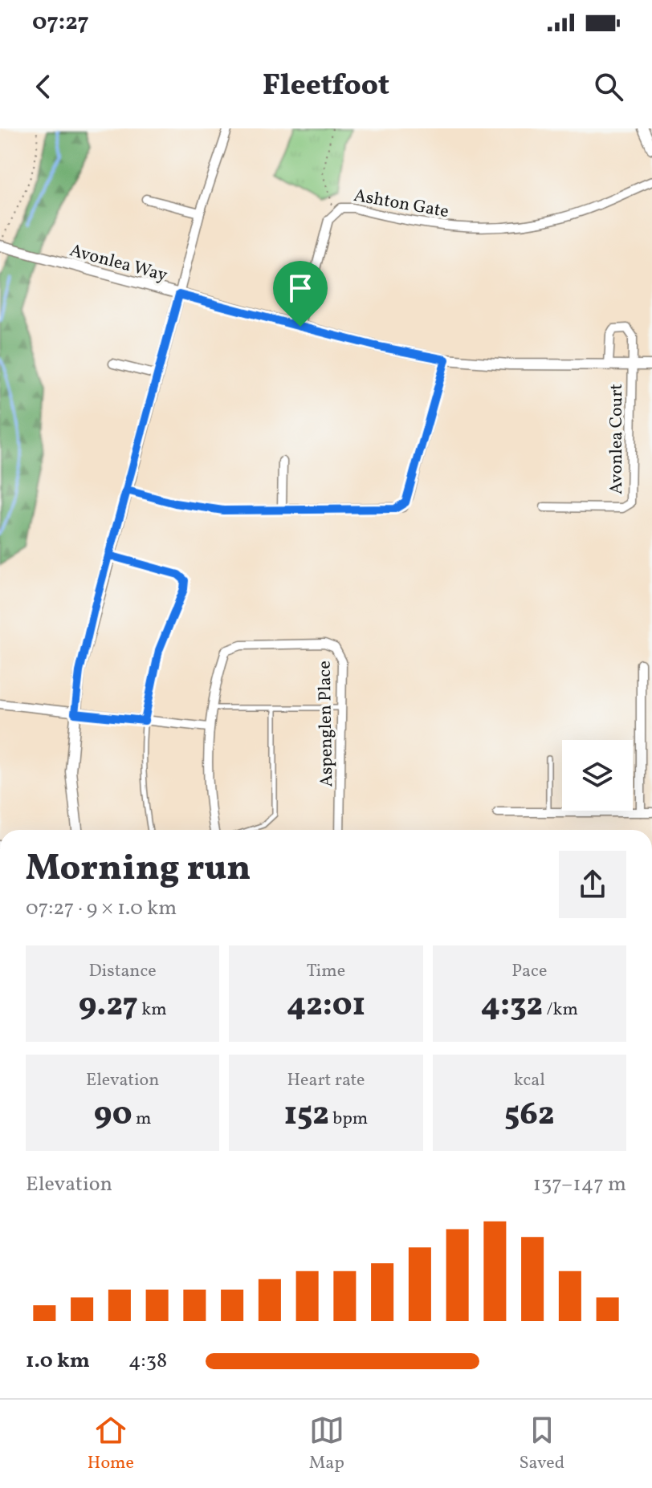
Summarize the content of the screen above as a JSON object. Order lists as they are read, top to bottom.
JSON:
{
  "streets": {
    "street": [
      "Ashton Gate",
      "Avonlea Way",
      "Avonlea Court",
      "Aspenglen Place"
    ]
  },
  "crossings": [
    ["Ashton Gate", "Avonlea Way"],
    ["Avonlea Way", "Avonlea Court"]
  ],
  "page": {
    "status": "07:27",
    "header": "Fleetfoot",
    "heading": ["Morning run", "07:27 · 9 × 1.0 km"],
    "stats": [
      ["Distance", "9.27 km"],
      ["Time", "42:01"],
      ["Pace", "4:32 /km"],
      ["Elevation", "90 m"],
      ["Heart rate", "152 bpm"],
      ["kcal", "562"]
    ],
    "chart": ["Elevation", "137–147 m"],
    "list": [
      {
        "name": "1.0 km",
        "note": "4:38"
      }
    ],
    "tabs": ["Home", "Map", "Saved"]
  }
}
